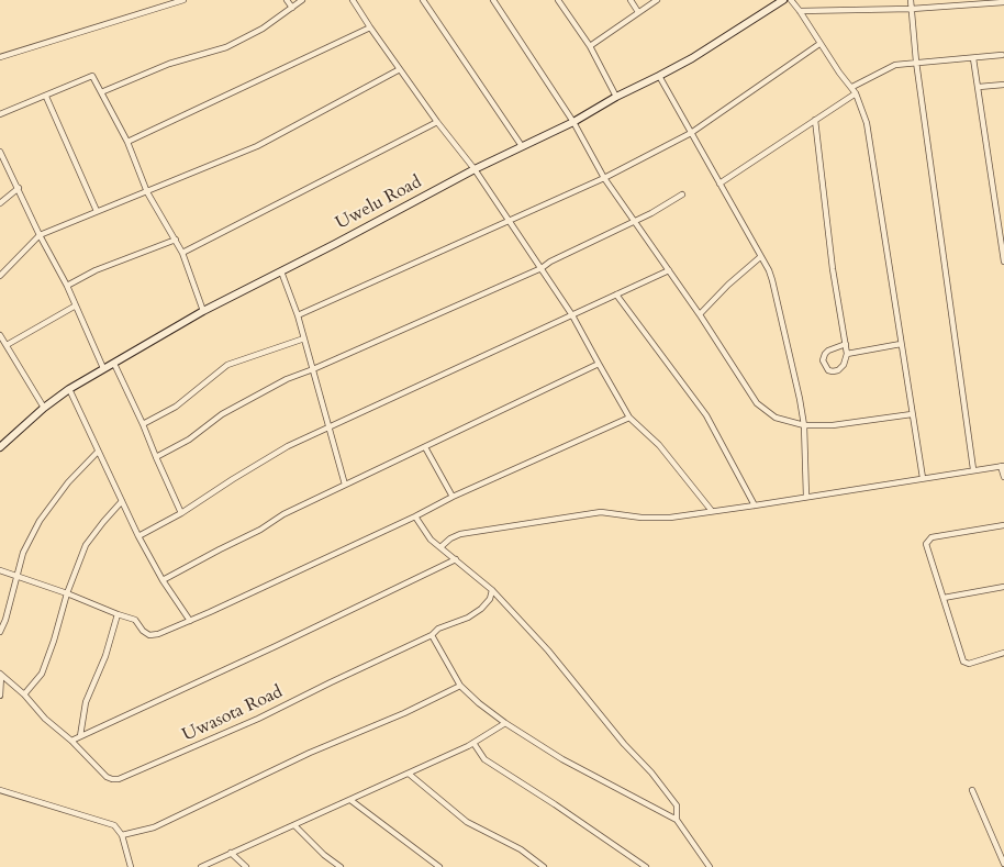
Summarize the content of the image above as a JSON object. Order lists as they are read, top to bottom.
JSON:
{
  "streets": {
    "street": ["Uwelu Road", "Uwasota Road"]
  }
}
